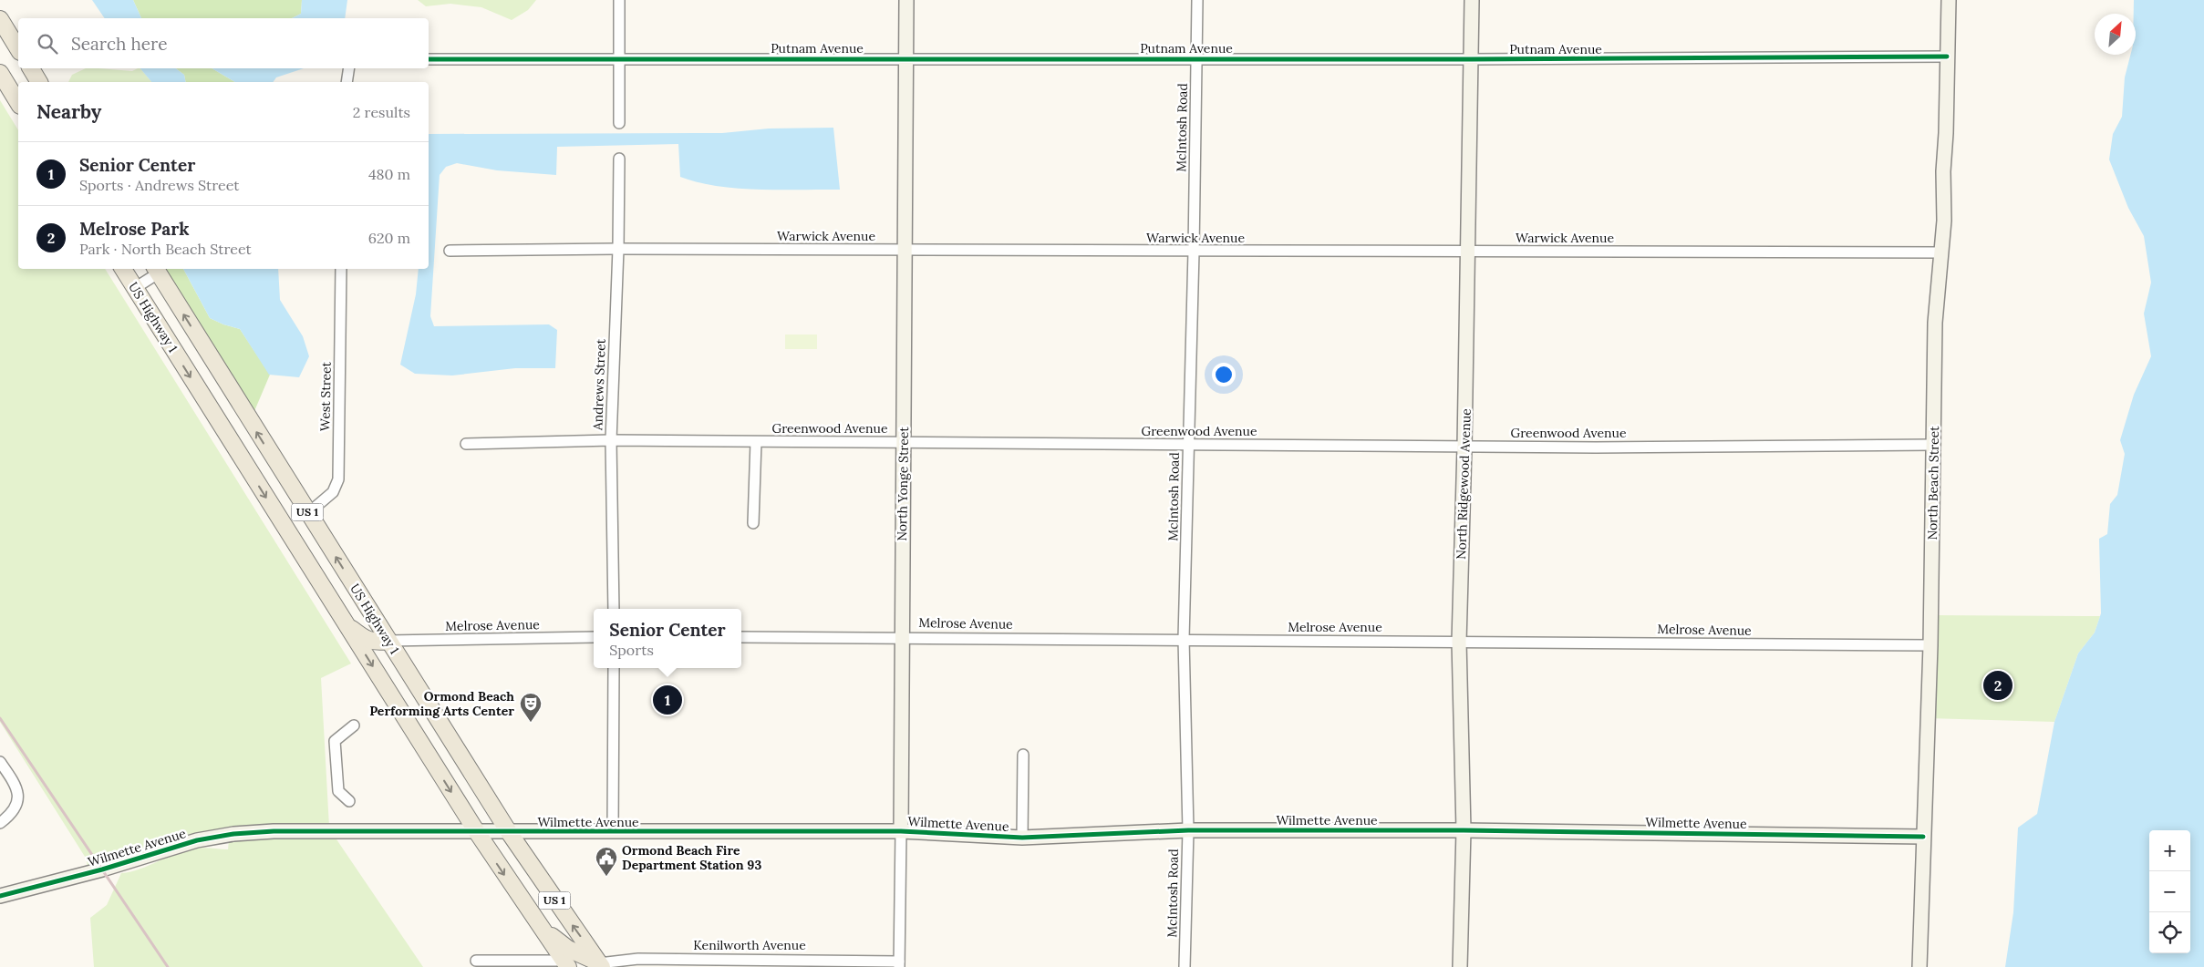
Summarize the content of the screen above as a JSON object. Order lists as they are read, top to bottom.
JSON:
{
  "streets": {
    "main road": ["US Highway 1", "US 1"],
    "street": [
      "Putnam Avenue",
      "McIntosh Road",
      "Warwick Avenue",
      "Andrews Street",
      "West Street",
      "Greenwood Avenue",
      "North Beach Street",
      "North Yonge Street",
      "North Ridgewood Avenue",
      "Melrose Avenue",
      "Wilmette Avenue",
      "Kenilworth Avenue"
    ]
  },
  "crossings": [
    ["Putnam Avenue", "McIntosh Road"],
    ["Putnam Avenue", "North Beach Street"],
    ["Putnam Avenue", "North Yonge Street"],
    ["Putnam Avenue", "North Ridgewood Avenue"],
    ["McIntosh Road", "Warwick Avenue"],
    ["McIntosh Road", "Greenwood Avenue"],
    ["McIntosh Road", "Melrose Avenue"],
    ["McIntosh Road", "Wilmette Avenue"],
    ["Warwick Avenue", "Andrews Street"],
    ["Warwick Avenue", "North Beach Street"],
    ["Warwick Avenue", "North Yonge Street"],
    ["Warwick Avenue", "North Ridgewood Avenue"],
    ["US Highway 1", "West Street"],
    ["US Highway 1", "Melrose Avenue"],
    ["US Highway 1", "Wilmette Avenue"],
    ["US Highway 1", "Kenilworth Avenue"],
    ["Andrews Street", "Greenwood Avenue"],
    ["Greenwood Avenue", "North Beach Street"],
    ["Greenwood Avenue", "North Yonge Street"],
    ["Greenwood Avenue", "North Ridgewood Avenue"],
    ["North Beach Street", "Melrose Avenue"],
    ["North Beach Street", "Wilmette Avenue"],
    ["North Yonge Street", "Melrose Avenue"],
    ["North Yonge Street", "Wilmette Avenue"],
    ["North Yonge Street", "Kenilworth Avenue"],
    ["North Ridgewood Avenue", "Melrose Avenue"],
    ["North Ridgewood Avenue", "Wilmette Avenue"]
  ],
  "places": {
    "theatre": ["Ormond Beach Performing Arts Center"],
    "public building": ["Ormond Beach Fire Department Station 93"]
  },
  "north": "top right",
  "page": {
    "search": "Search here",
    "heading": ["Nearby", "2 results"],
    "list": [
      {
        "mark": "1",
        "name": "Senior Center",
        "note": "Sports · Andrews Street",
        "value": "480 m"
      },
      {
        "mark": "2",
        "name": "Melrose Park",
        "note": "Park · North Beach Street",
        "value": "620 m"
      }
    ],
    "popup": ["Senior Center", "Sports"],
    "pins": ["2", "1"],
    "map_buttons": ["+", "−"]
  }
}
